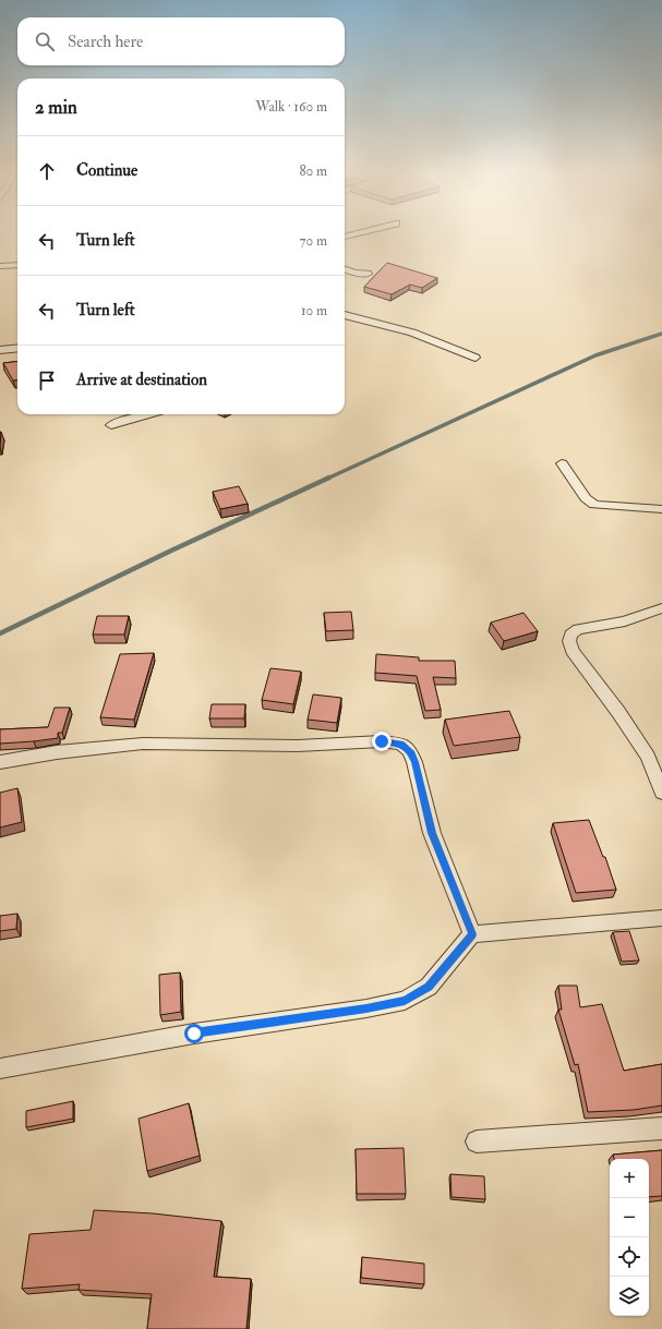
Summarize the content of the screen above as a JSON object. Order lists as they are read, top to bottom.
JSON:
{
  "page": {
    "search": "Search here",
    "heading": ["2 min", "Walk · 160 m"],
    "list": [
      ["Continue", "80 m"],
      ["Turn left", "70 m"],
      ["Turn left", "10 m"],
      "Arrive at destination"
    ],
    "map_buttons": ["+", "−"]
  }
}
